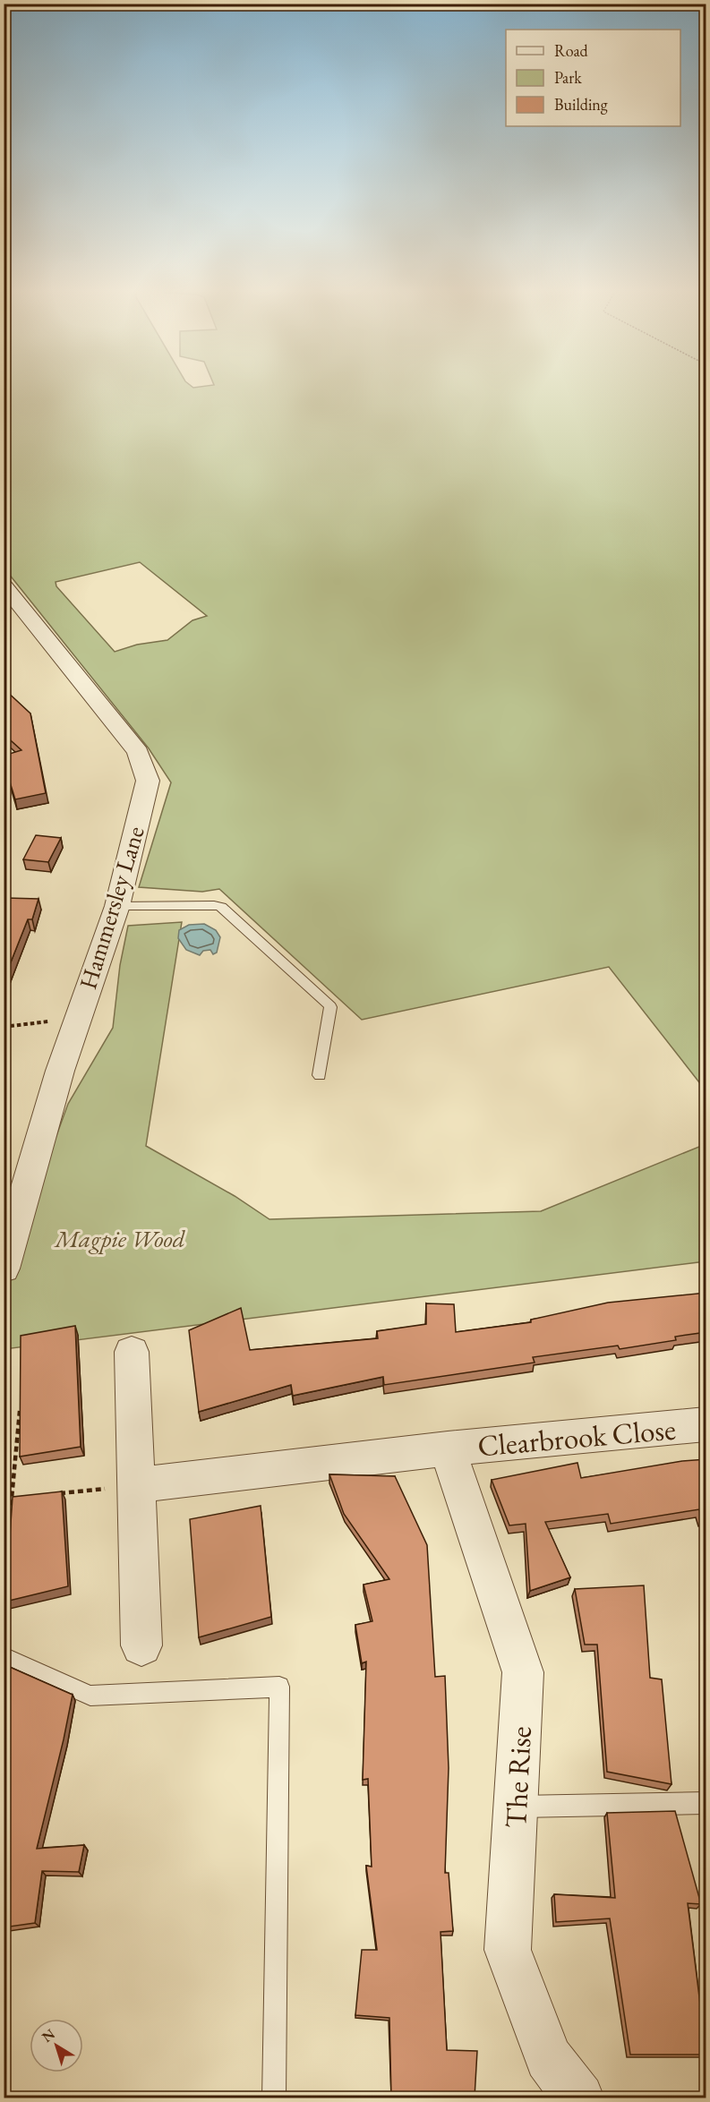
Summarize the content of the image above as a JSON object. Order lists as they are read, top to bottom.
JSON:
{
  "streets": {
    "street": ["Hammersley Lane", "Clearbrook Close", "The Rise"]
  },
  "crossings": [
    ["Clearbrook Close", "The Rise"]
  ],
  "parks": ["Magpie Wood"],
  "legend": ["Road", "Park", "Building"],
  "north": "top left"
}
